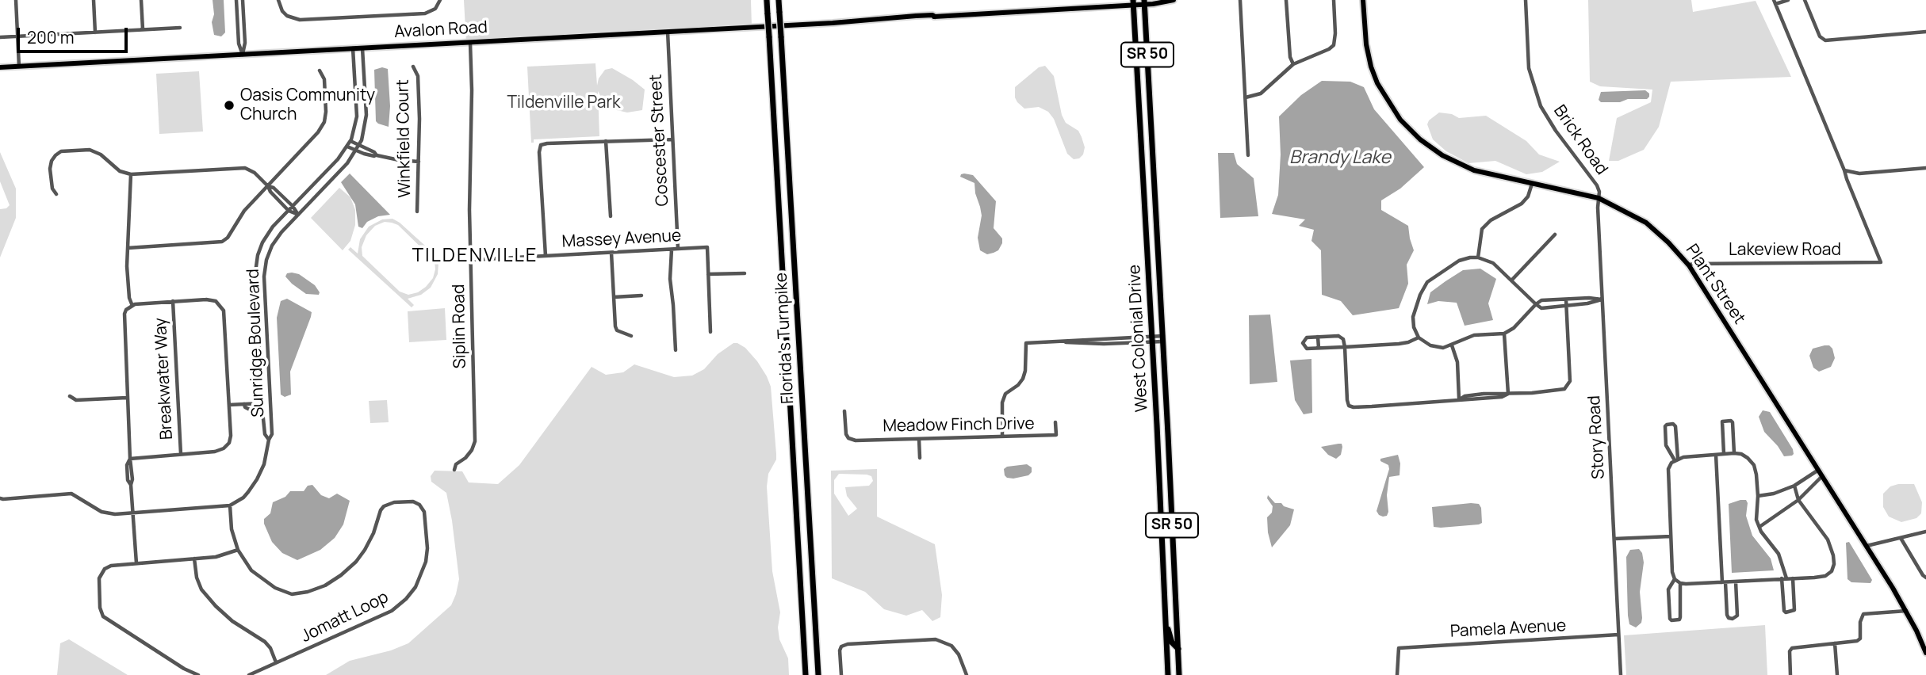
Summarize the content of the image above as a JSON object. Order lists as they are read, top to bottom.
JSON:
{
  "streets": {
    "highway": ["SR 50", "Florida's Turnpike", "West Colonial Drive"],
    "main road": ["Avalon Road", "Plant Street"],
    "street": [
      "Winkfield Court",
      "Coscester Street",
      "Brick Road",
      "Massey Avenue",
      "Lakeview Road",
      "Siplin Road",
      "Sunridge Boulevard",
      "Breakwater Way",
      "Meadow Finch Drive",
      "Story Road",
      "Jomatt Loop",
      "Pamela Avenue"
    ]
  },
  "crossings": [
    ["Avalon Road", "Coscester Street"],
    ["Avalon Road", "Siplin Road"],
    ["Avalon Road", "West Colonial Drive"],
    ["Avalon Road", "Sunridge Boulevard"],
    ["Coscester Street", "Massey Avenue"],
    ["Brick Road", "Plant Street"],
    ["Brick Road", "Story Road"],
    ["Massey Avenue", "Siplin Road"],
    ["Lakeview Road", "Plant Street"],
    ["Plant Street", "Story Road"],
    ["Sunridge Boulevard", "Jomatt Loop"],
    ["Story Road", "Pamela Avenue"]
  ],
  "districts": ["TILDENVILLE"],
  "water": ["Brandy Lake"],
  "parks": ["Tildenville Park"],
  "places": ["Oasis Community Church"],
  "scale_bar": "200 m"
}
